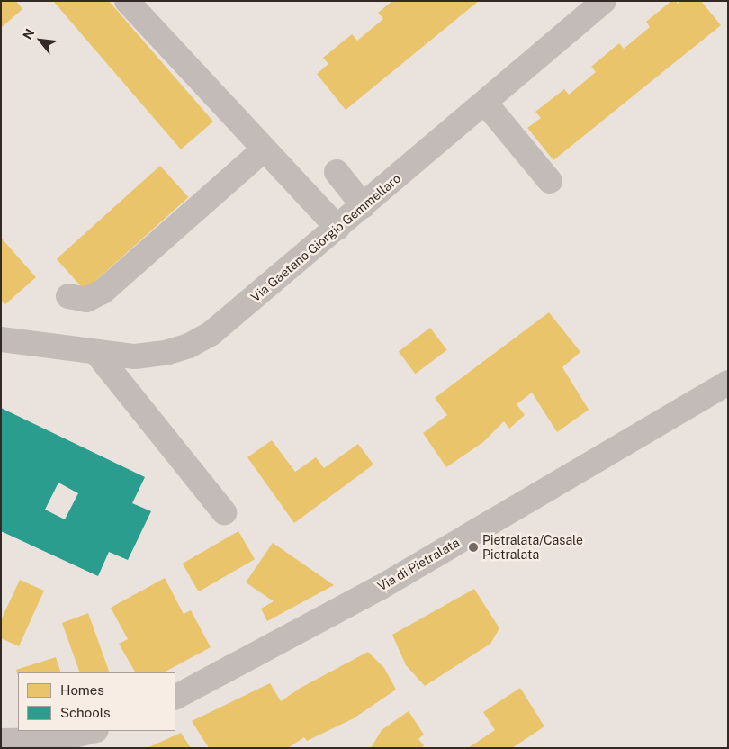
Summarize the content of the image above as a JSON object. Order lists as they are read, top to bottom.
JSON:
{
  "streets": {
    "street": ["Via Gaetano Giorgio Gemmellaro", "Via di Pietralata"]
  },
  "places": ["Pietralata/Casale Pietralata"],
  "legend": ["Homes", "Schools"],
  "north": "top left"
}
